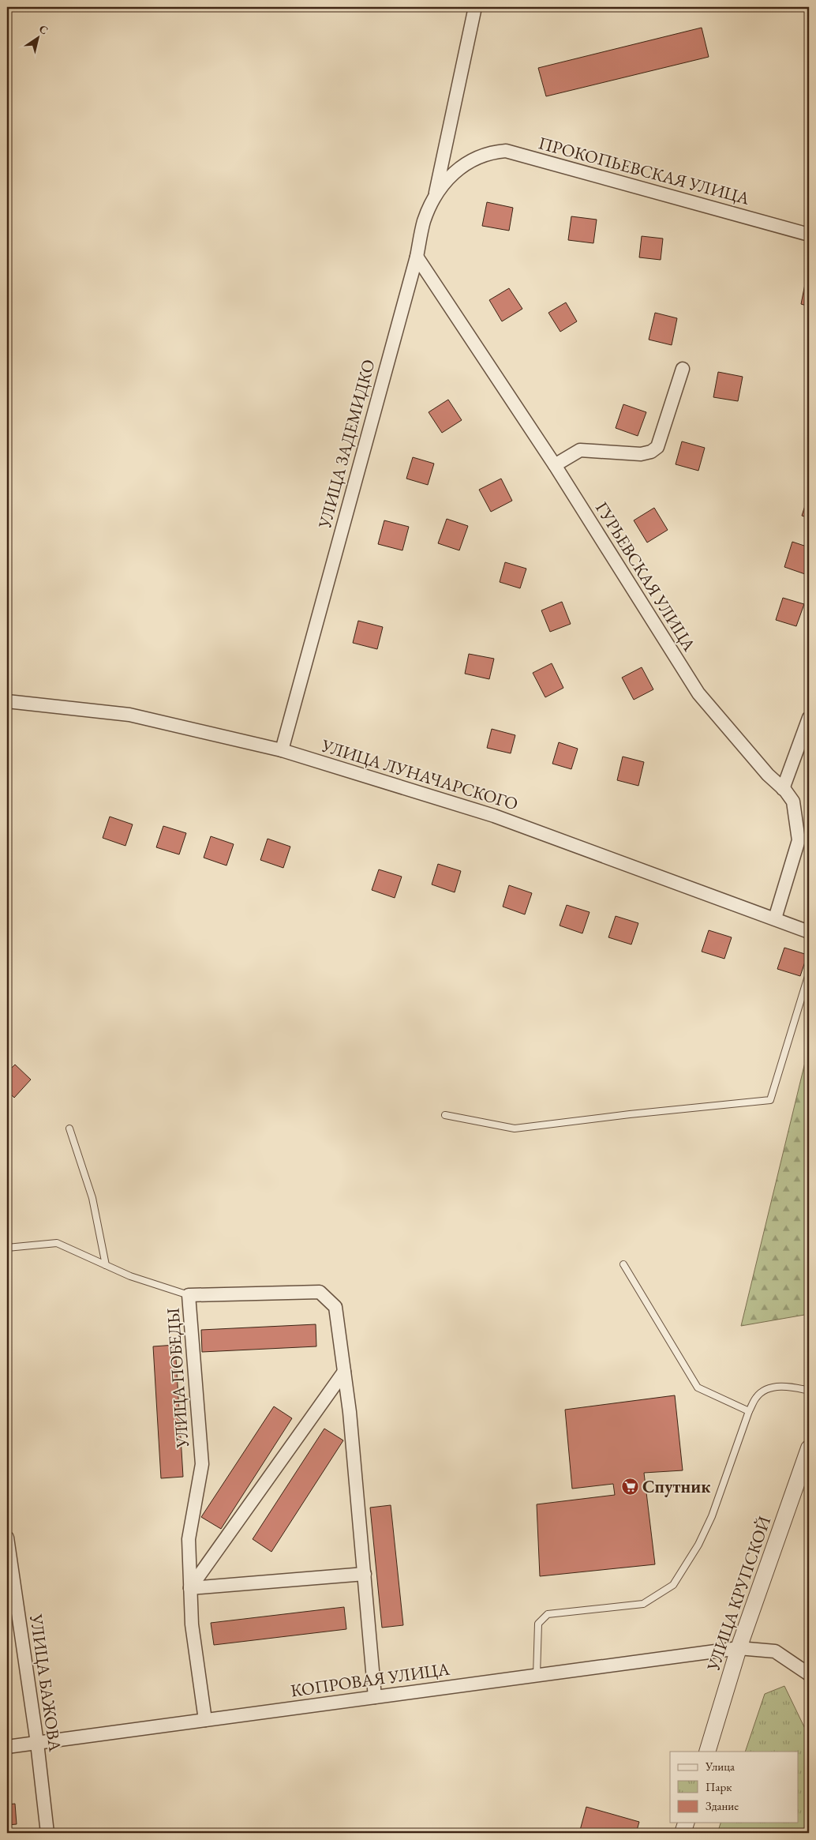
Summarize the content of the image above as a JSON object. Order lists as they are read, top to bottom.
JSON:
{
  "streets": {
    "street": [
      "ПРОКОПЬЕВСКАЯ УЛИЦА",
      "УЛИЦА ЗАДЕМИДКО",
      "ГУРЬЕВСКАЯ УЛИЦА",
      "УЛИЦА ЛУНАЧАРСКОГО",
      "УЛИЦА ПОБЕДЫ",
      "УЛИЦА КРУПСКОЙ",
      "КОПРОВАЯ УЛИЦА",
      "УЛИЦА БАЖОВА"
    ]
  },
  "crossings": [
    ["ПРОКОПЬЕВСКАЯ УЛИЦА", "УЛИЦА ЗАДЕМИДКО"],
    ["УЛИЦА ЗАДЕМИДКО", "ГУРЬЕВСКАЯ УЛИЦА"],
    ["УЛИЦА ЗАДЕМИДКО", "УЛИЦА ЛУНАЧАРСКОГО"],
    ["ГУРЬЕВСКАЯ УЛИЦА", "УЛИЦА ЛУНАЧАРСКОГО"],
    ["УЛИЦА ПОБЕДЫ", "КОПРОВАЯ УЛИЦА"],
    ["УЛИЦА КРУПСКОЙ", "КОПРОВАЯ УЛИЦА"],
    ["КОПРОВАЯ УЛИЦА", "УЛИЦА БАЖОВА"]
  ],
  "places": {
    "supermarket": ["Спутник"]
  },
  "legend": ["Улица", "Парк", "Здание"],
  "north": "top right"
}
